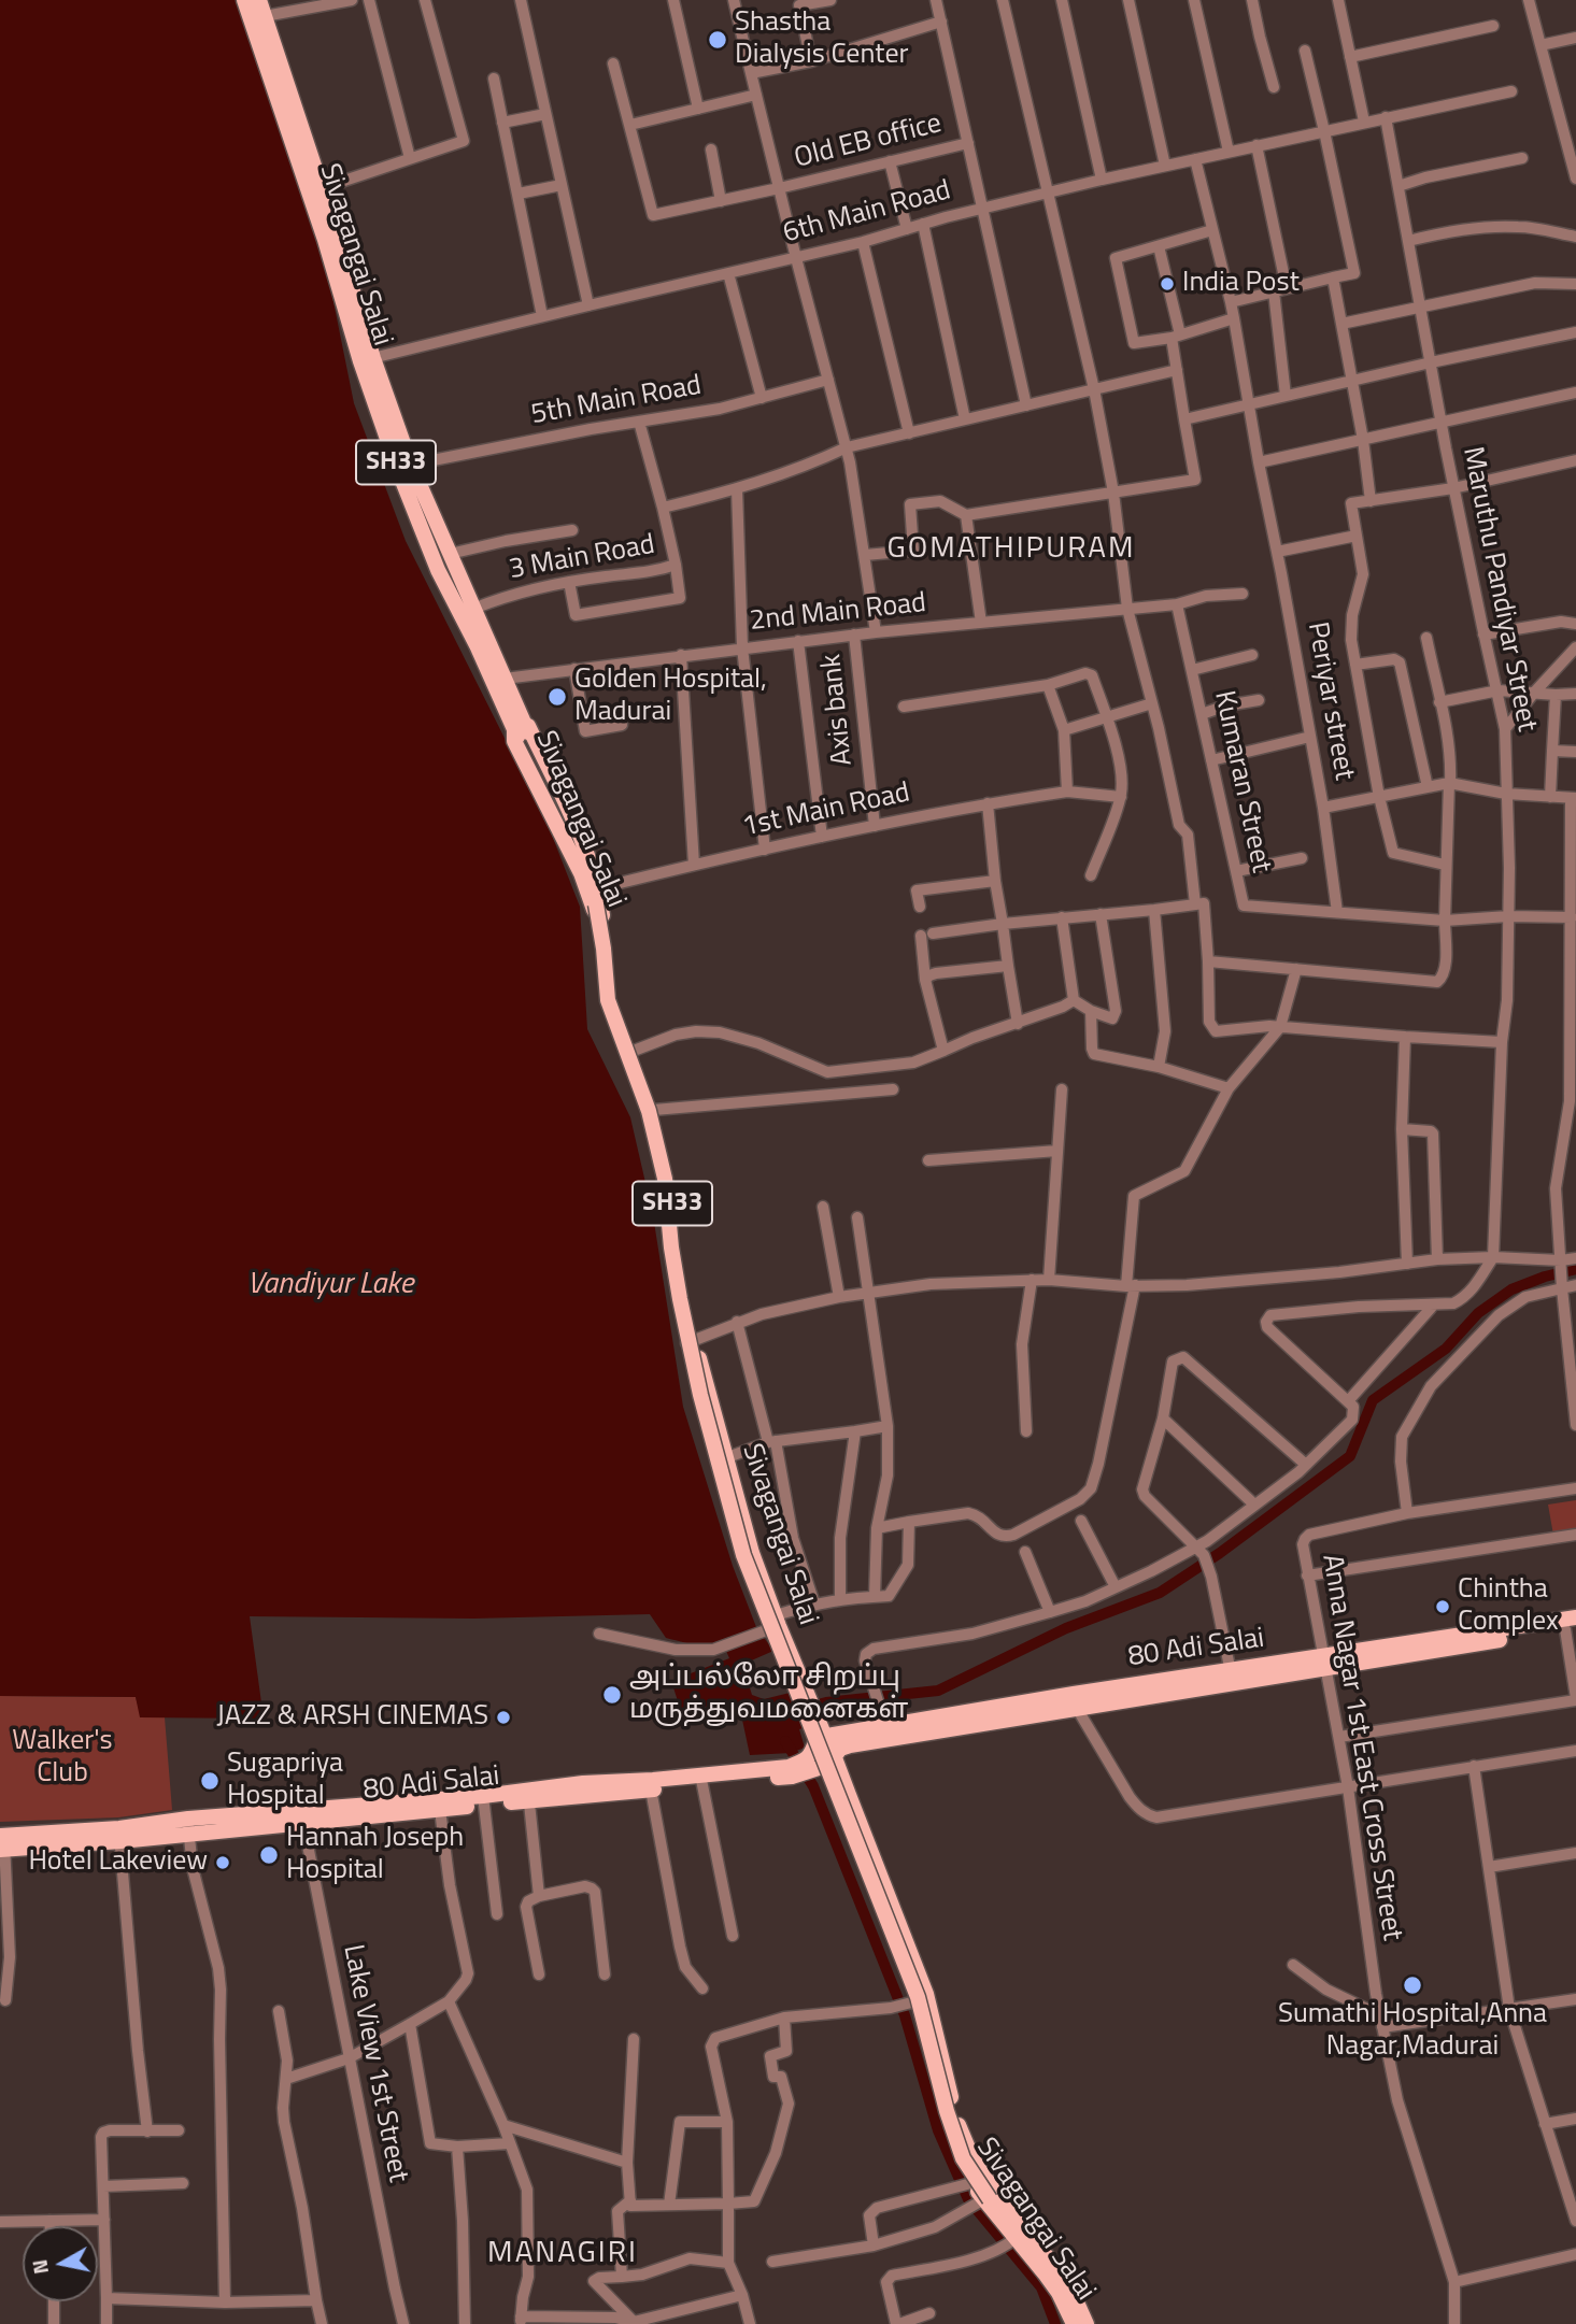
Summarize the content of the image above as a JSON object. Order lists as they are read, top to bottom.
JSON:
{
  "streets": {
    "main road": ["Sivagangai Salai", "SH33", "80 Adi Salai"],
    "street": [
      "Old EB office",
      "6th Main Road",
      "5th Main Road",
      "3 Main Road",
      "Maruthu Pandiyar Street",
      "2nd Main Road",
      "Periyar street",
      "Axis bank",
      "Kumaran Street",
      "1st Main Road",
      "Anna Nagar 1st East Cross Street",
      "Lake View 1st Street"
    ]
  },
  "crossings": [
    ["6th Main Road", "Sivagangai Salai"],
    ["6th Main Road", "Maruthu Pandiyar Street"],
    ["6th Main Road", "Periyar street"],
    ["Sivagangai Salai", "5th Main Road"],
    ["Sivagangai Salai", "3 Main Road"],
    ["Sivagangai Salai", "2nd Main Road"],
    ["Sivagangai Salai", "1st Main Road"],
    ["Sivagangai Salai", "80 Adi Salai"],
    ["2nd Main Road", "Axis bank"],
    ["2nd Main Road", "Kumaran Street"],
    ["Periyar street", "Kumaran Street"],
    ["Axis bank", "1st Main Road"],
    ["80 Adi Salai", "Anna Nagar 1st East Cross Street"],
    ["80 Adi Salai", "Lake View 1st Street"]
  ],
  "districts": ["GOMATHIPURAM", "MANAGIRI"],
  "water": ["Vandiyur Lake"],
  "parks": ["Walker's Club"],
  "places": [
    "Shastha Dialysis Center",
    "India Post",
    "Golden Hospital, Madurai",
    "Chintha Complex",
    "அப்பல்லோ சிறப்பு மருத்துவமனைகள்",
    "JAZZ & ARSH CINEMAS",
    "Sugapriya Hospital",
    "Hannah Joseph Hospital",
    "Hotel Lakeview",
    "Sumathi Hospital,Anna Nagar,Madurai"
  ],
  "north": "left"
}
